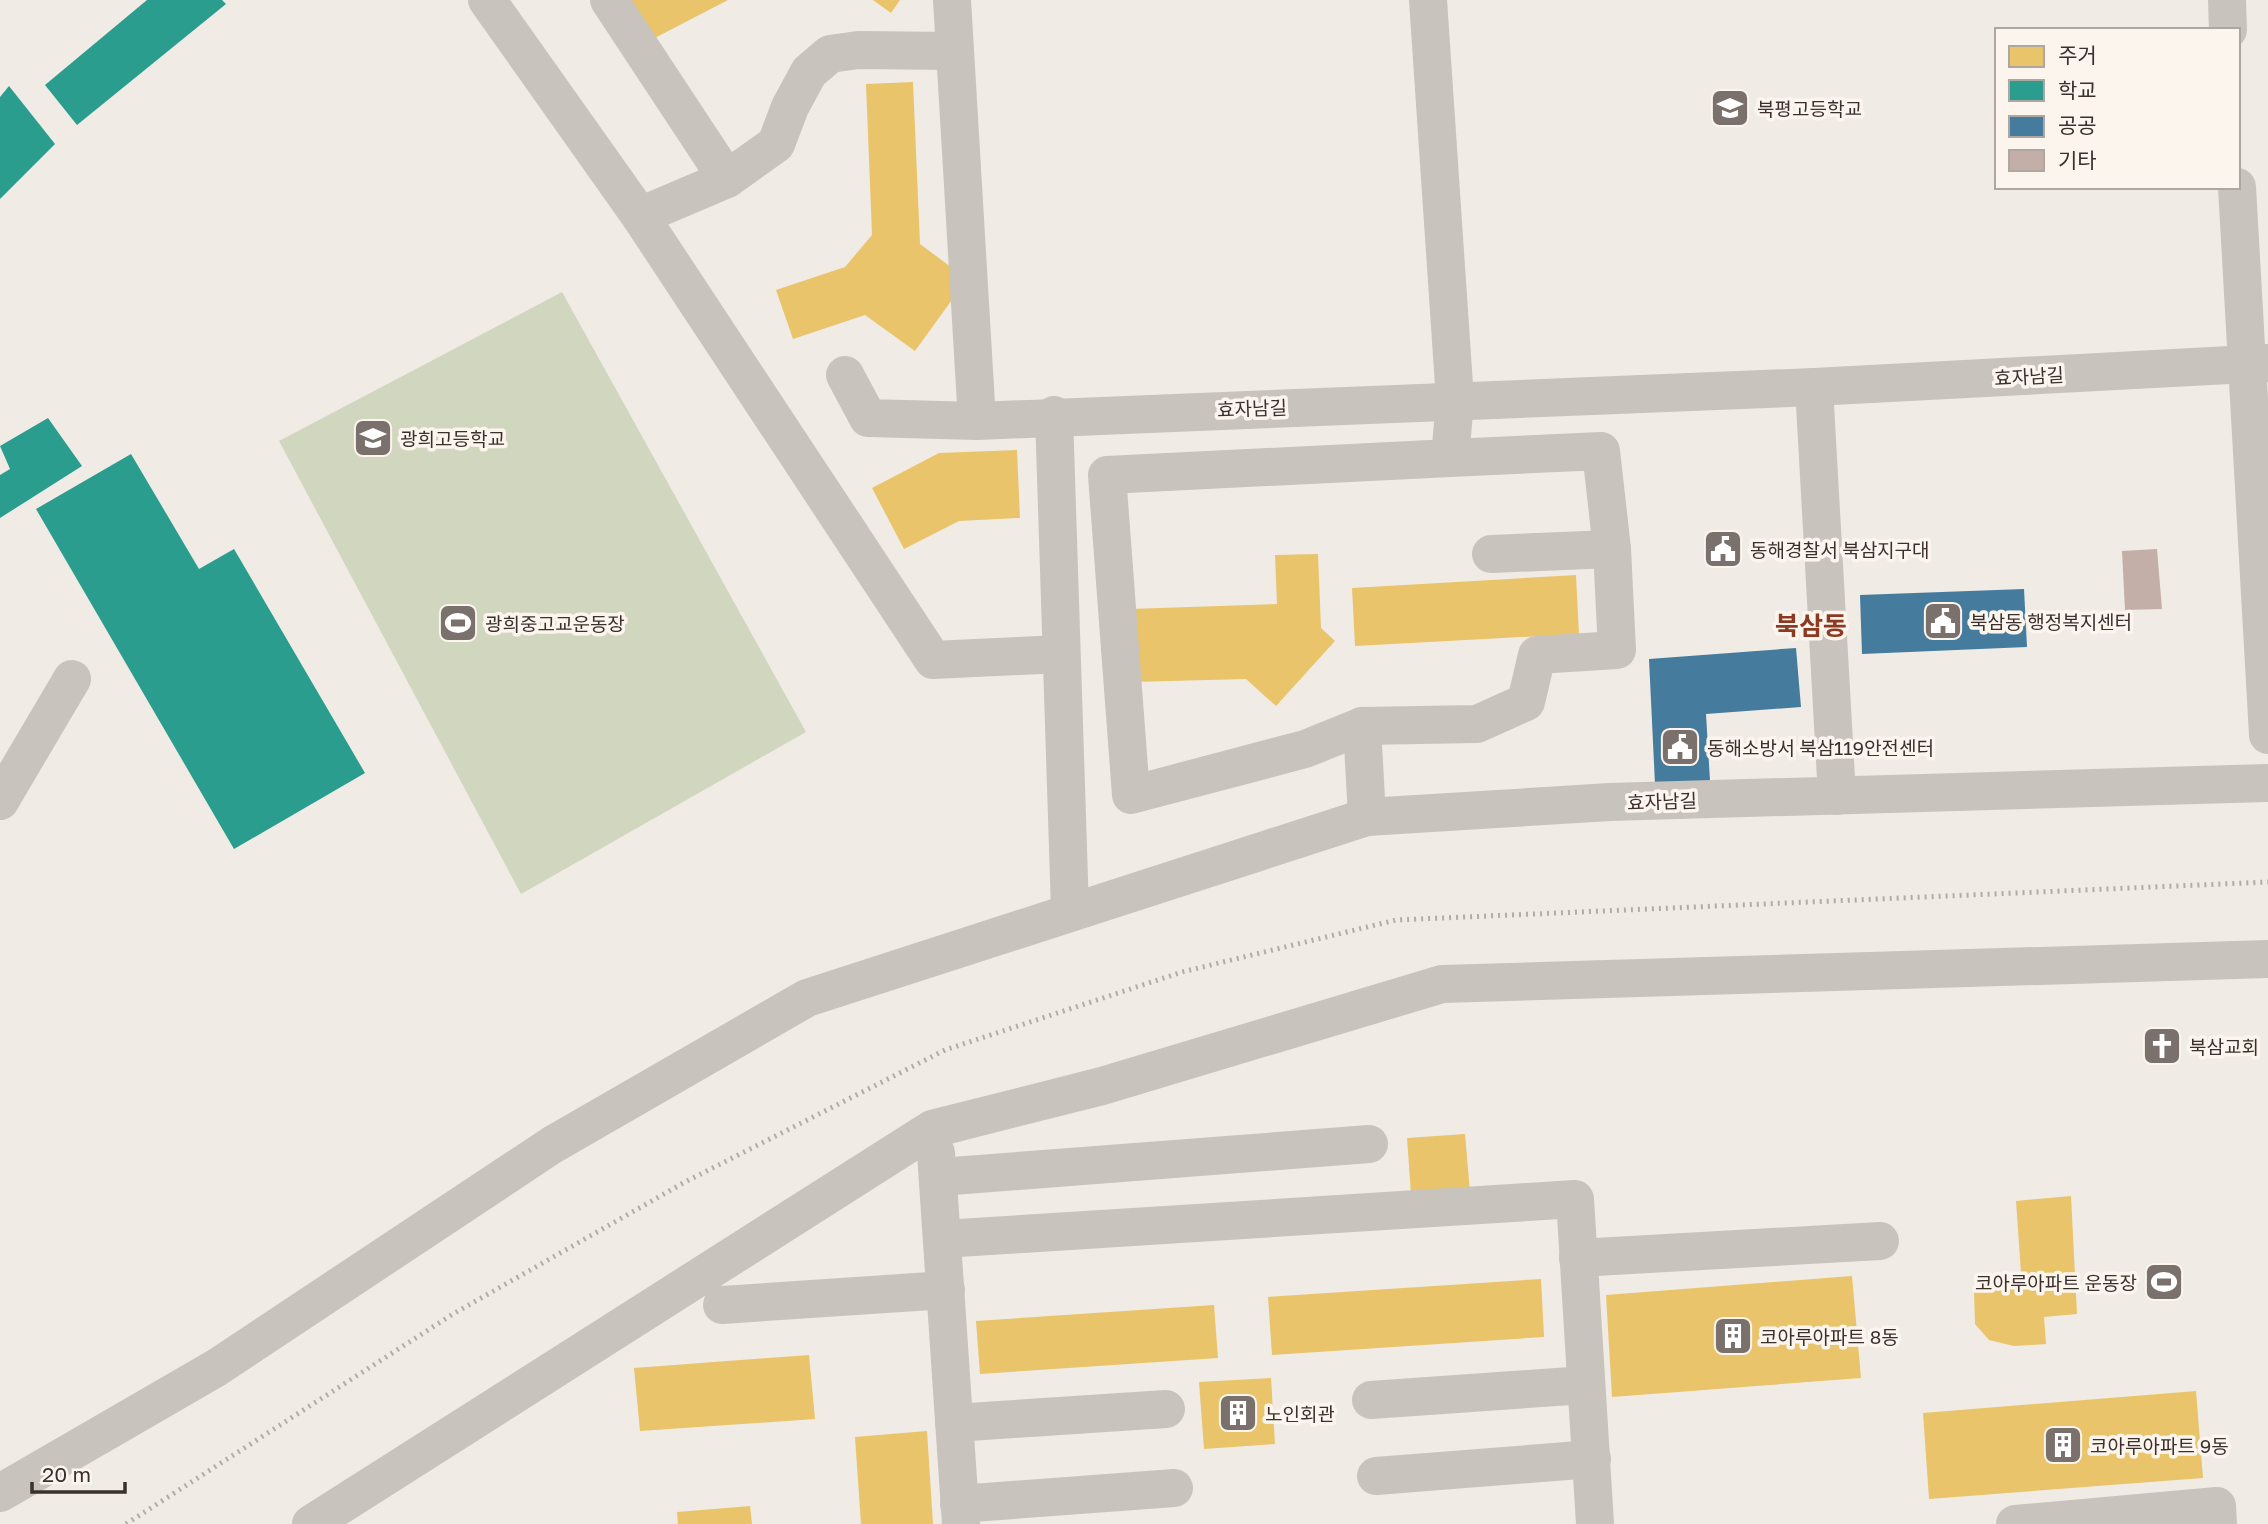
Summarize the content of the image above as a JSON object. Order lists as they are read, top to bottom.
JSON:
{
  "streets": {
    "street": ["효자남길"]
  },
  "districts": ["북삼동"],
  "places": {
    "school or university": ["북평고등학교", "광희고등학교"],
    "public building": ["동해경찰서 북삼지구대", "북삼동 행정복지센터", "동해소방서 북삼119안전센터"],
    "sports": ["광희중고교운동장", "코아루아파트 운동장"],
    "church": ["북삼교회"],
    "building": ["코아루아파트 8동", "노인회관", "코아루아파트 9동"]
  },
  "legend": [
    "주거",
    "학교",
    "공공",
    "기타"
  ],
  "scale_bar": "20 m"
}
